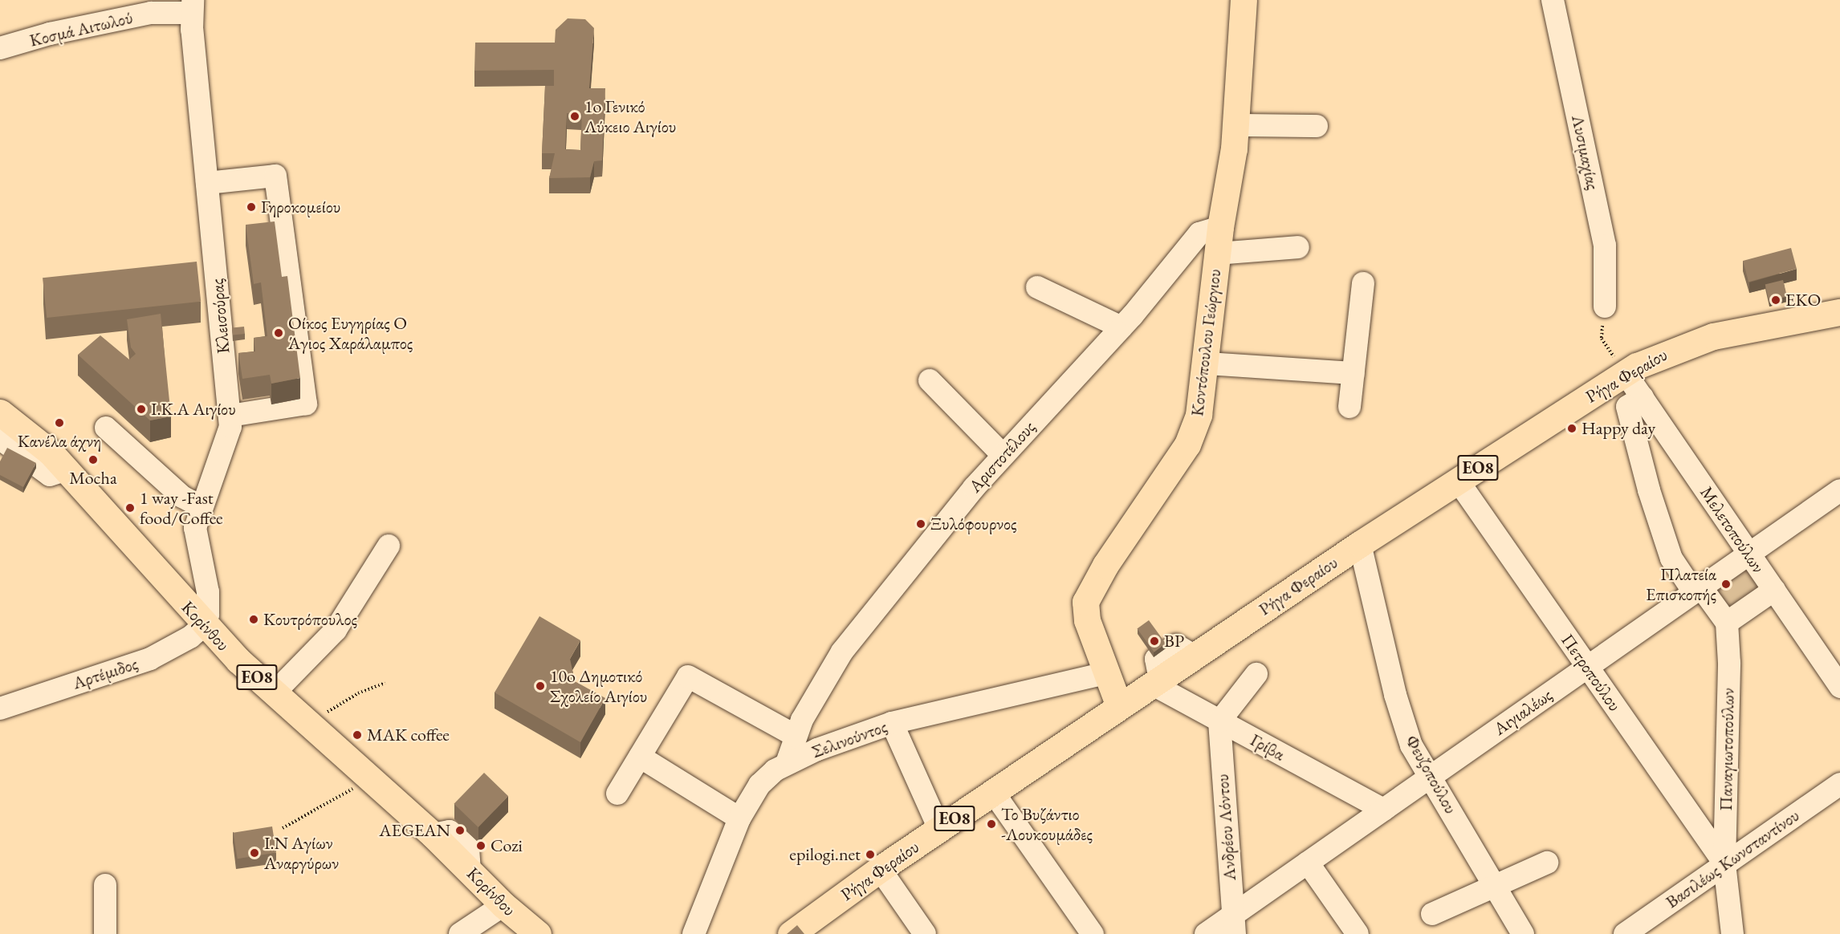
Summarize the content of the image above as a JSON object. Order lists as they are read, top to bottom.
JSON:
{
  "streets": {
    "main road": [
      "Κοντόπουλου Γεώργιου",
      "Ρήγα Φεραίου",
      "ΕΟ8",
      "Κορίνθου"
    ],
    "street": [
      "Κοσμά Αιτωλού",
      "Λυσιμαχίας",
      "Κλεισούρας",
      "Αριστοτέλους",
      "Μελετοπούλων",
      "Πετροπούλου",
      "Αρτέμιδος",
      "Αιγιαλέως",
      "Σελινούντος",
      "Γρίβα",
      "Παναγιωτοπούλων",
      "Φευζοπούλου",
      "Ανδρέου Λόντου",
      "Βασιλέως Κωνσταντίνου"
    ]
  },
  "crossings": [
    ["Κοσμά Αιτωλού", "Κλεισούρας"],
    ["Κλεισούρας", "Κορίνθου"],
    ["Κλεισούρας", "Αρτέμιδος"],
    ["Κοντόπουλου Γεώργιου", "Ρήγα Φεραίου"],
    ["Κοντόπουλου Γεώργιου", "Αριστοτέλους"],
    ["Κοντόπουλου Γεώργιου", "Σελινούντος"],
    ["Ρήγα Φεραίου", "Μελετοπούλων"],
    ["Ρήγα Φεραίου", "Πετροπούλου"],
    ["Ρήγα Φεραίου", "Γρίβα"],
    ["Ρήγα Φεραίου", "Φευζοπούλου"],
    ["Αριστοτέλους", "Σελινούντος"],
    ["Μελετοπούλων", "Αιγιαλέως"],
    ["Κορίνθου", "Αρτέμιδος"],
    ["Πετροπούλου", "Αιγιαλέως"],
    ["Πετροπούλου", "Παναγιωτοπούλων"],
    ["Πετροπούλου", "Βασιλέως Κωνσταντίνου"],
    ["Αιγιαλέως", "Γρίβα"],
    ["Αιγιαλέως", "Φευζοπούλου"],
    ["Αιγιαλέως", "Ανδρέου Λόντου"],
    ["Γρίβα", "Ανδρέου Λόντου"],
    ["Παναγιωτοπούλων", "Βασιλέως Κωνσταντίνου"]
  ],
  "places": [
    "1o Γενικό Λύκειο Αιγίου",
    "Γηροκομείου",
    "EKO",
    "Οίκος Ευγηρίας Ο Άγιος Χαράλαμπος",
    "Ι.Κ.Α Αιγίου",
    "Κανέλα άχνη",
    "Happy day",
    "Mocha",
    "1 way -Fast food/Coffee",
    "Ξυλόφουρνος",
    "Πλατεία Επισκοπής",
    "Κουτρόπουλος",
    "BP",
    "10o Δημοτικό Σχολείο Αιγίου",
    "ΜΑΚ coffee",
    "Το Βυζάντιο -Λουκουμάδες",
    "AEGEAN",
    "Cozi",
    "Ι.Ν Αγίων Αναργύρων",
    "epilogi.net"
  ]
}
